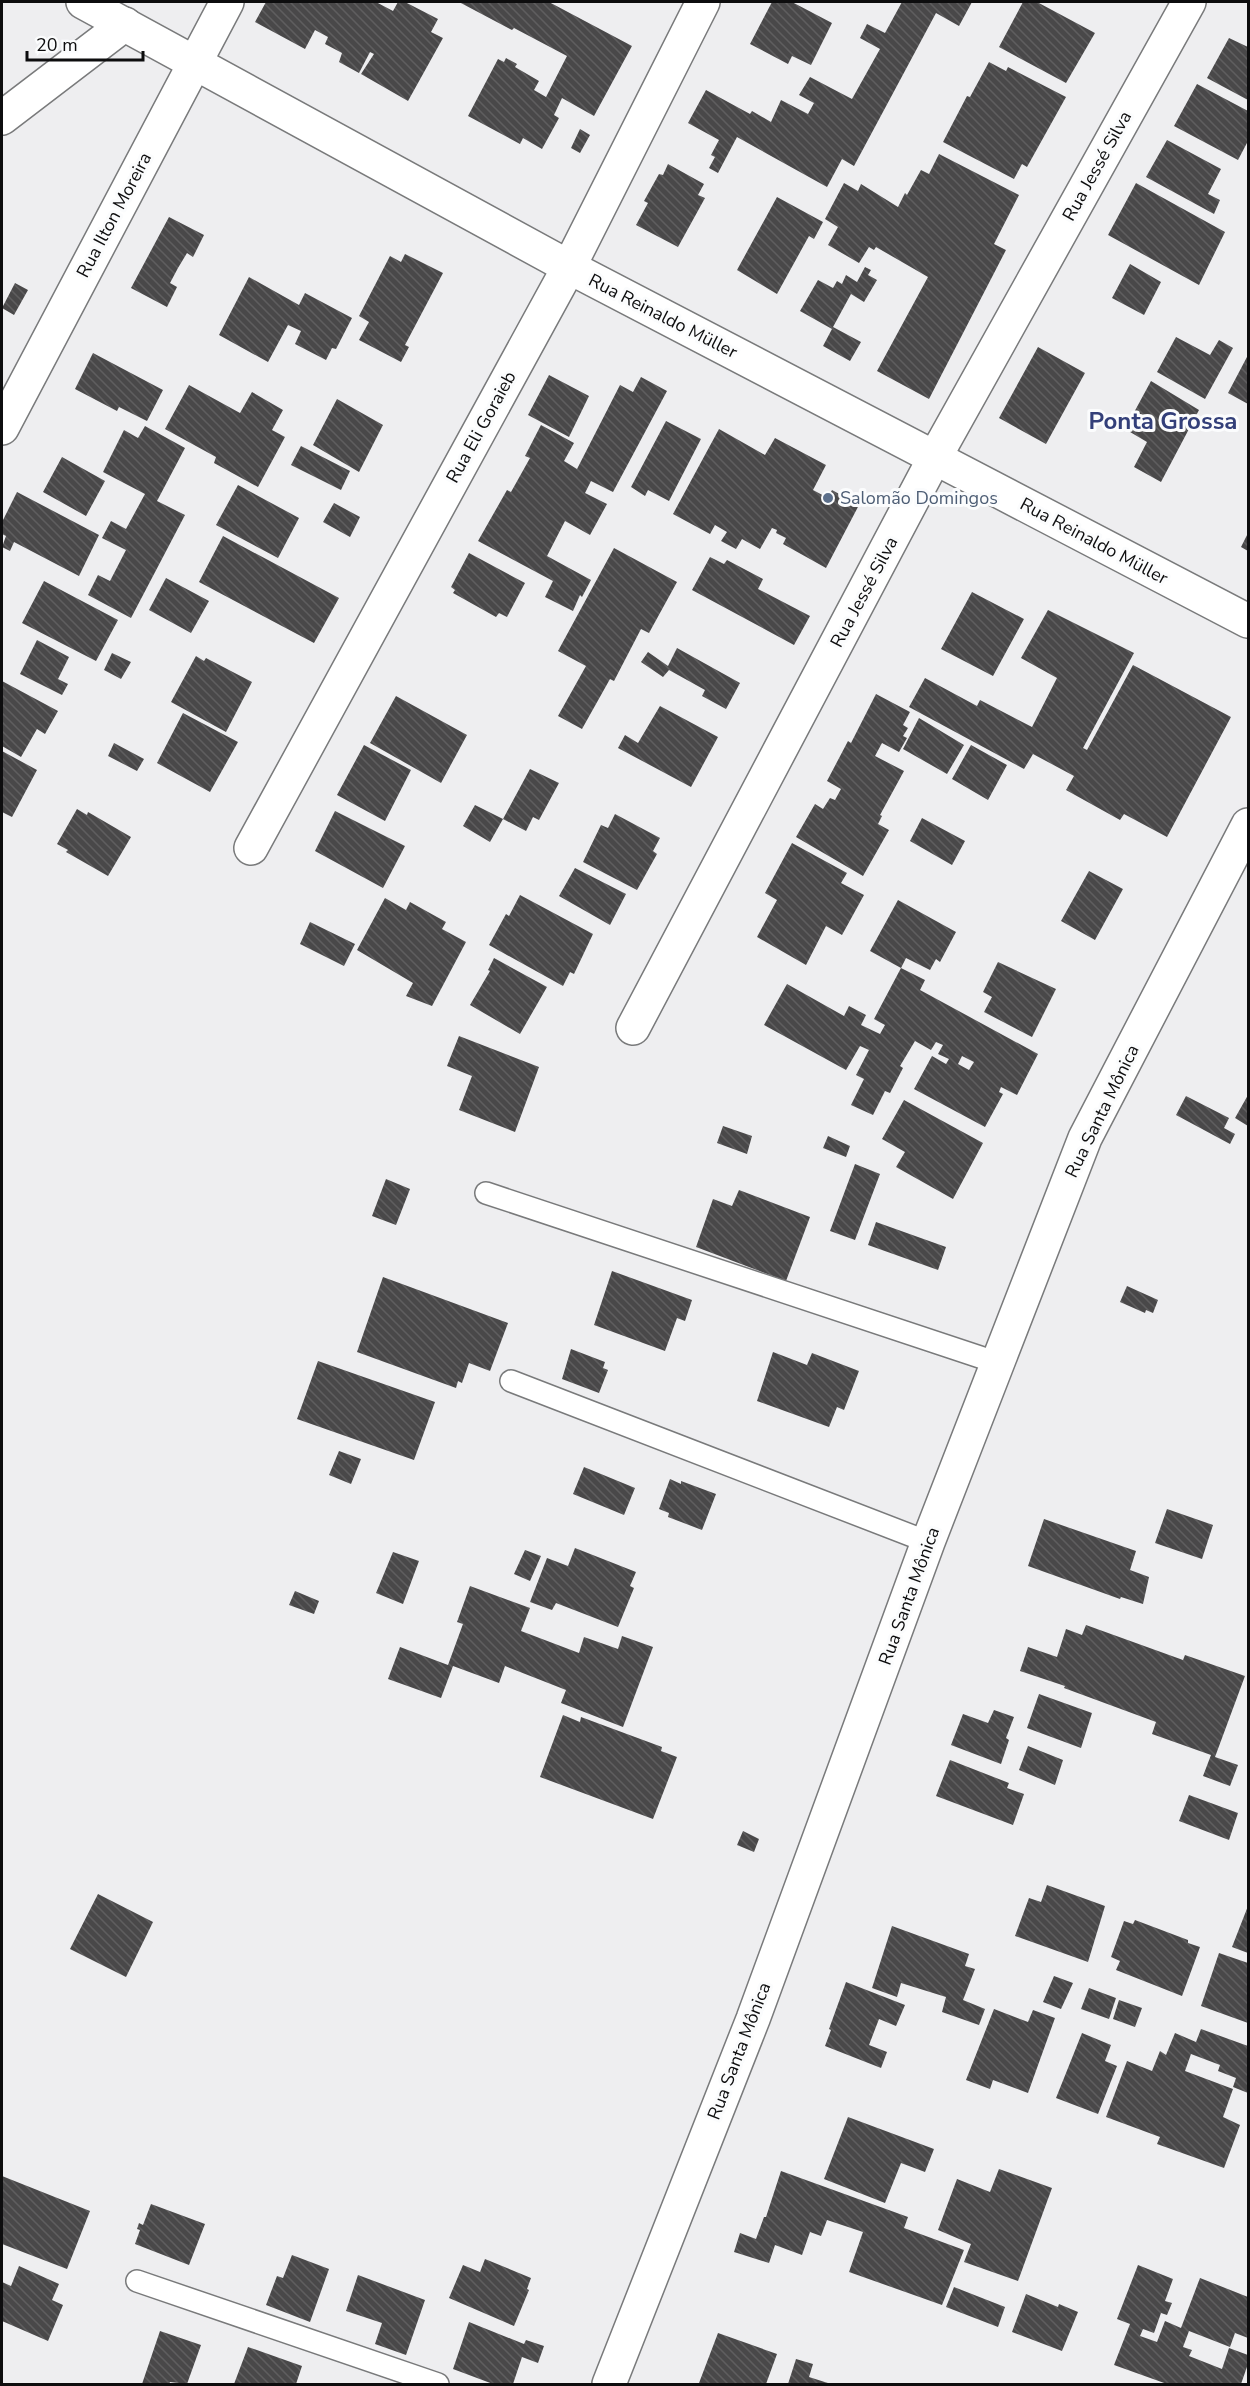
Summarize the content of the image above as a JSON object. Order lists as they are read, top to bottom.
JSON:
{
  "streets": {
    "street": [
      "Rua Jessé Silva",
      "Rua Ilton Moreira",
      "Rua Reinaldo Müller",
      "Rua Eli Goraieb",
      "Rua Santa Mônica"
    ]
  },
  "crossings": [
    ["Rua Jessé Silva", "Rua Reinaldo Müller"],
    ["Rua Ilton Moreira", "Rua Reinaldo Müller"],
    ["Rua Reinaldo Müller", "Rua Eli Goraieb"]
  ],
  "districts": ["Ponta Grossa"],
  "places": ["Salomão Domingos"],
  "scale_bar": "20 m"
}
